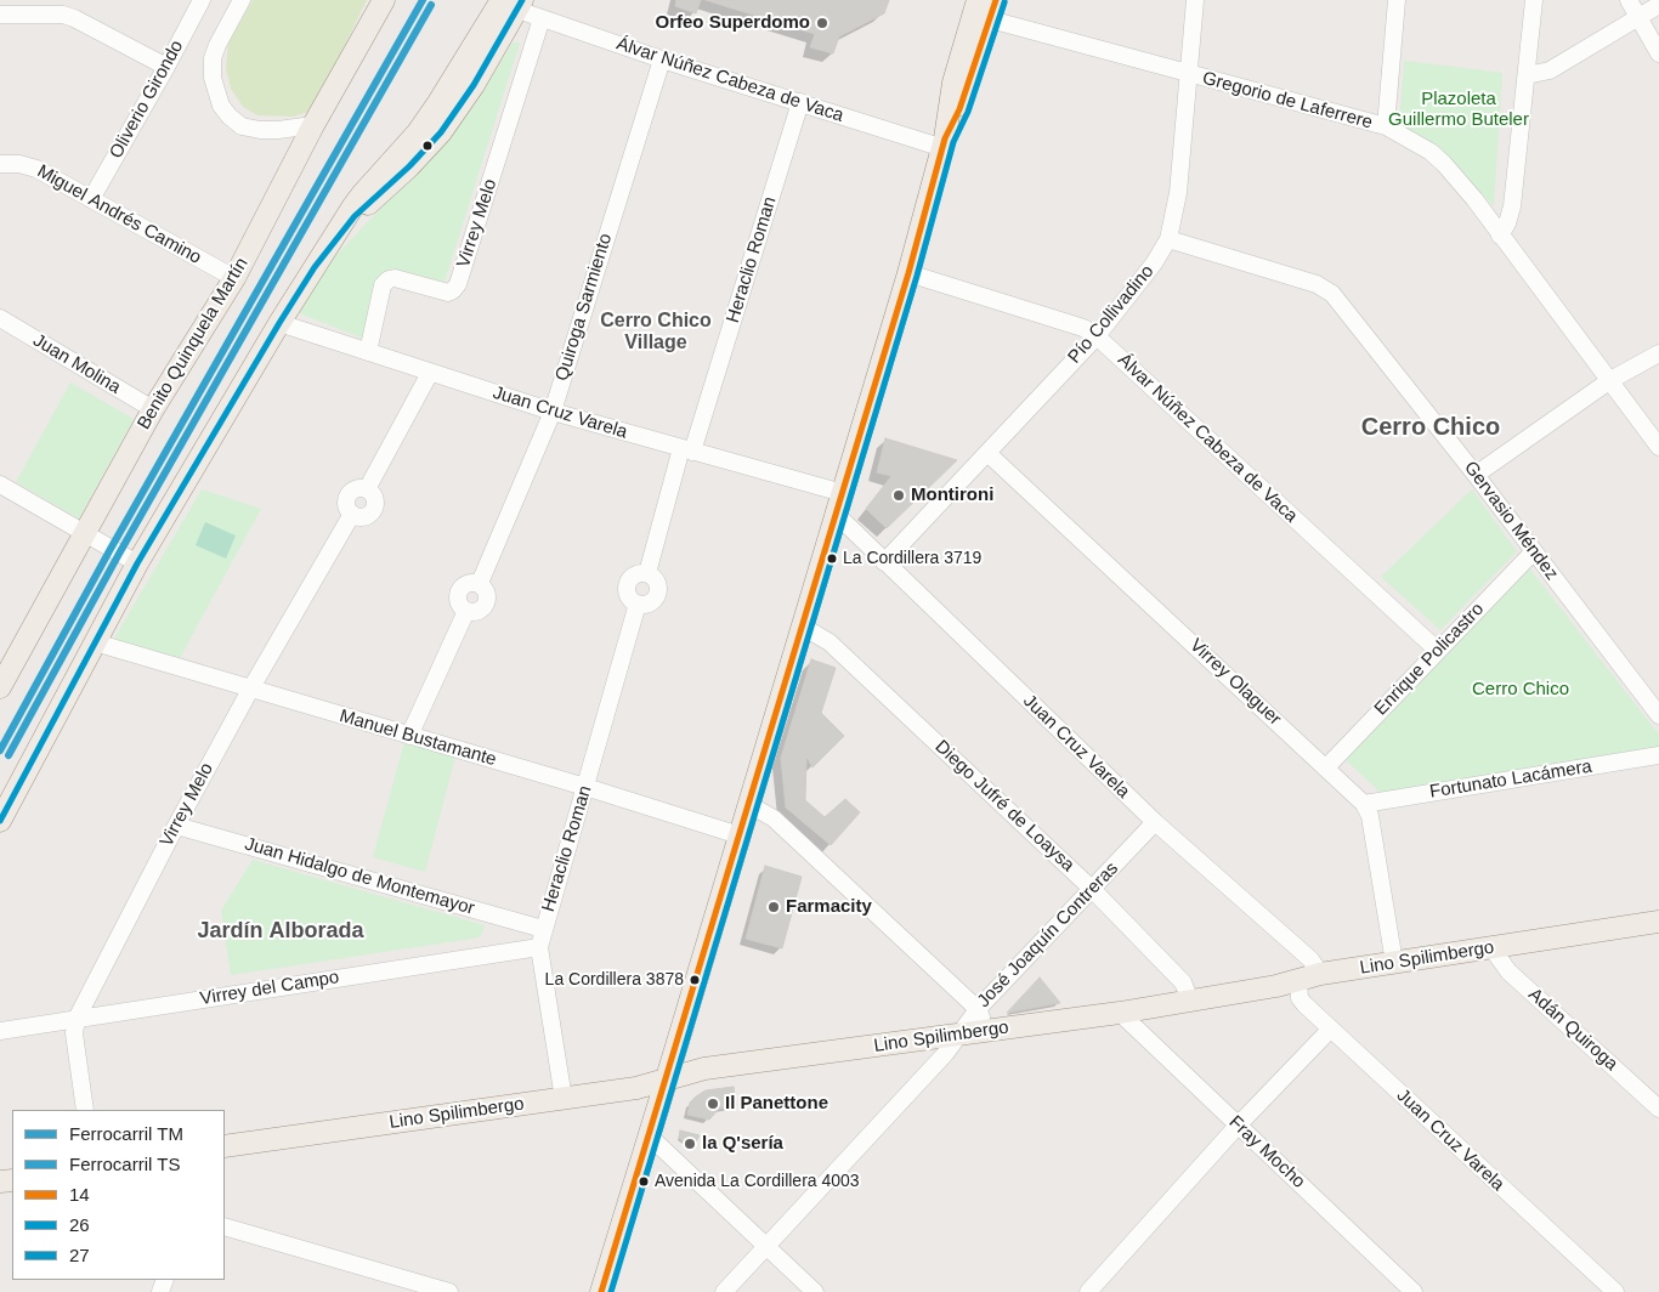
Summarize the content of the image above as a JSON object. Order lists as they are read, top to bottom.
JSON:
{
  "streets": {
    "main road": ["Benito Quinquela Martín", "Lino Spilimbergo"],
    "street": [
      "Álvar Núñez Cabeza de Vaca",
      "Oliverio Girondo",
      "Gregorio de Laferrere",
      "Miguel Andrés Camino",
      "Virrey Melo",
      "Heraclio Roman",
      "Quiroga Sarmiento",
      "Pío Collivadino",
      "Juan Molina",
      "Juan Cruz Varela",
      "Gervasio Méndez",
      "Enrique Policastro",
      "Virrey Olaguer",
      "Manuel Bustamante",
      "Fortunato Lacámera",
      "Diego Jufré de Loaysa",
      "Juan Hidalgo de Montemayor",
      "José Joaquín Contreras",
      "Virrey del Campo",
      "Adán Quiroga",
      "Fray Mocho"
    ]
  },
  "crossings": [
    ["Álvar Núñez Cabeza de Vaca", "Virrey Melo"],
    ["Álvar Núñez Cabeza de Vaca", "Heraclio Roman"],
    ["Álvar Núñez Cabeza de Vaca", "Quiroga Sarmiento"],
    ["Álvar Núñez Cabeza de Vaca", "Pío Collivadino"],
    ["Álvar Núñez Cabeza de Vaca", "Enrique Policastro"],
    ["Oliverio Girondo", "Miguel Andrés Camino"],
    ["Gregorio de Laferrere", "Pío Collivadino"],
    ["Miguel Andrés Camino", "Benito Quinquela Martín"],
    ["Virrey Melo", "Juan Cruz Varela"],
    ["Virrey Melo", "Manuel Bustamante"],
    ["Virrey Melo", "Juan Hidalgo de Montemayor"],
    ["Virrey Melo", "Virrey del Campo"],
    ["Heraclio Roman", "Juan Cruz Varela"],
    ["Heraclio Roman", "Manuel Bustamante"],
    ["Heraclio Roman", "Juan Hidalgo de Montemayor"],
    ["Heraclio Roman", "Lino Spilimbergo"],
    ["Heraclio Roman", "Virrey del Campo"],
    ["Quiroga Sarmiento", "Juan Cruz Varela"],
    ["Quiroga Sarmiento", "Manuel Bustamante"],
    ["Pío Collivadino", "Juan Cruz Varela"],
    ["Pío Collivadino", "Gervasio Méndez"],
    ["Pío Collivadino", "Virrey Olaguer"],
    ["Benito Quinquela Martín", "Juan Molina"],
    ["Juan Cruz Varela", "José Joaquín Contreras"],
    ["Juan Cruz Varela", "Lino Spilimbergo"],
    ["Gervasio Méndez", "Enrique Policastro"],
    ["Enrique Policastro", "Virrey Olaguer"],
    ["Virrey Olaguer", "Fortunato Lacámera"],
    ["Virrey Olaguer", "Lino Spilimbergo"],
    ["Diego Jufré de Loaysa", "José Joaquín Contreras"],
    ["Diego Jufré de Loaysa", "Lino Spilimbergo"],
    ["José Joaquín Contreras", "Lino Spilimbergo"],
    ["Lino Spilimbergo", "Adán Quiroga"],
    ["Lino Spilimbergo", "Fray Mocho"]
  ],
  "districts": ["Cerro Chico Village", "Cerro Chico", "Jardín Alborada"],
  "parks": ["Plazoleta Guillermo Buteler", "Cerro Chico"],
  "places": [
    "Orfeo Superdomo",
    "Montironi",
    "La Cordillera 3719",
    "Farmacity",
    "La Cordillera 3878",
    "Il Panettone",
    "la Q'sería",
    "Avenida La Cordillera 4003"
  ],
  "lines": [
    "rail line TM",
    "transit line 14",
    "transit line 27",
    "transit line 26",
    "rail line TS"
  ],
  "legend": [
    "Ferrocarril TM",
    "Ferrocarril TS",
    "14",
    "26",
    "27"
  ]
}
